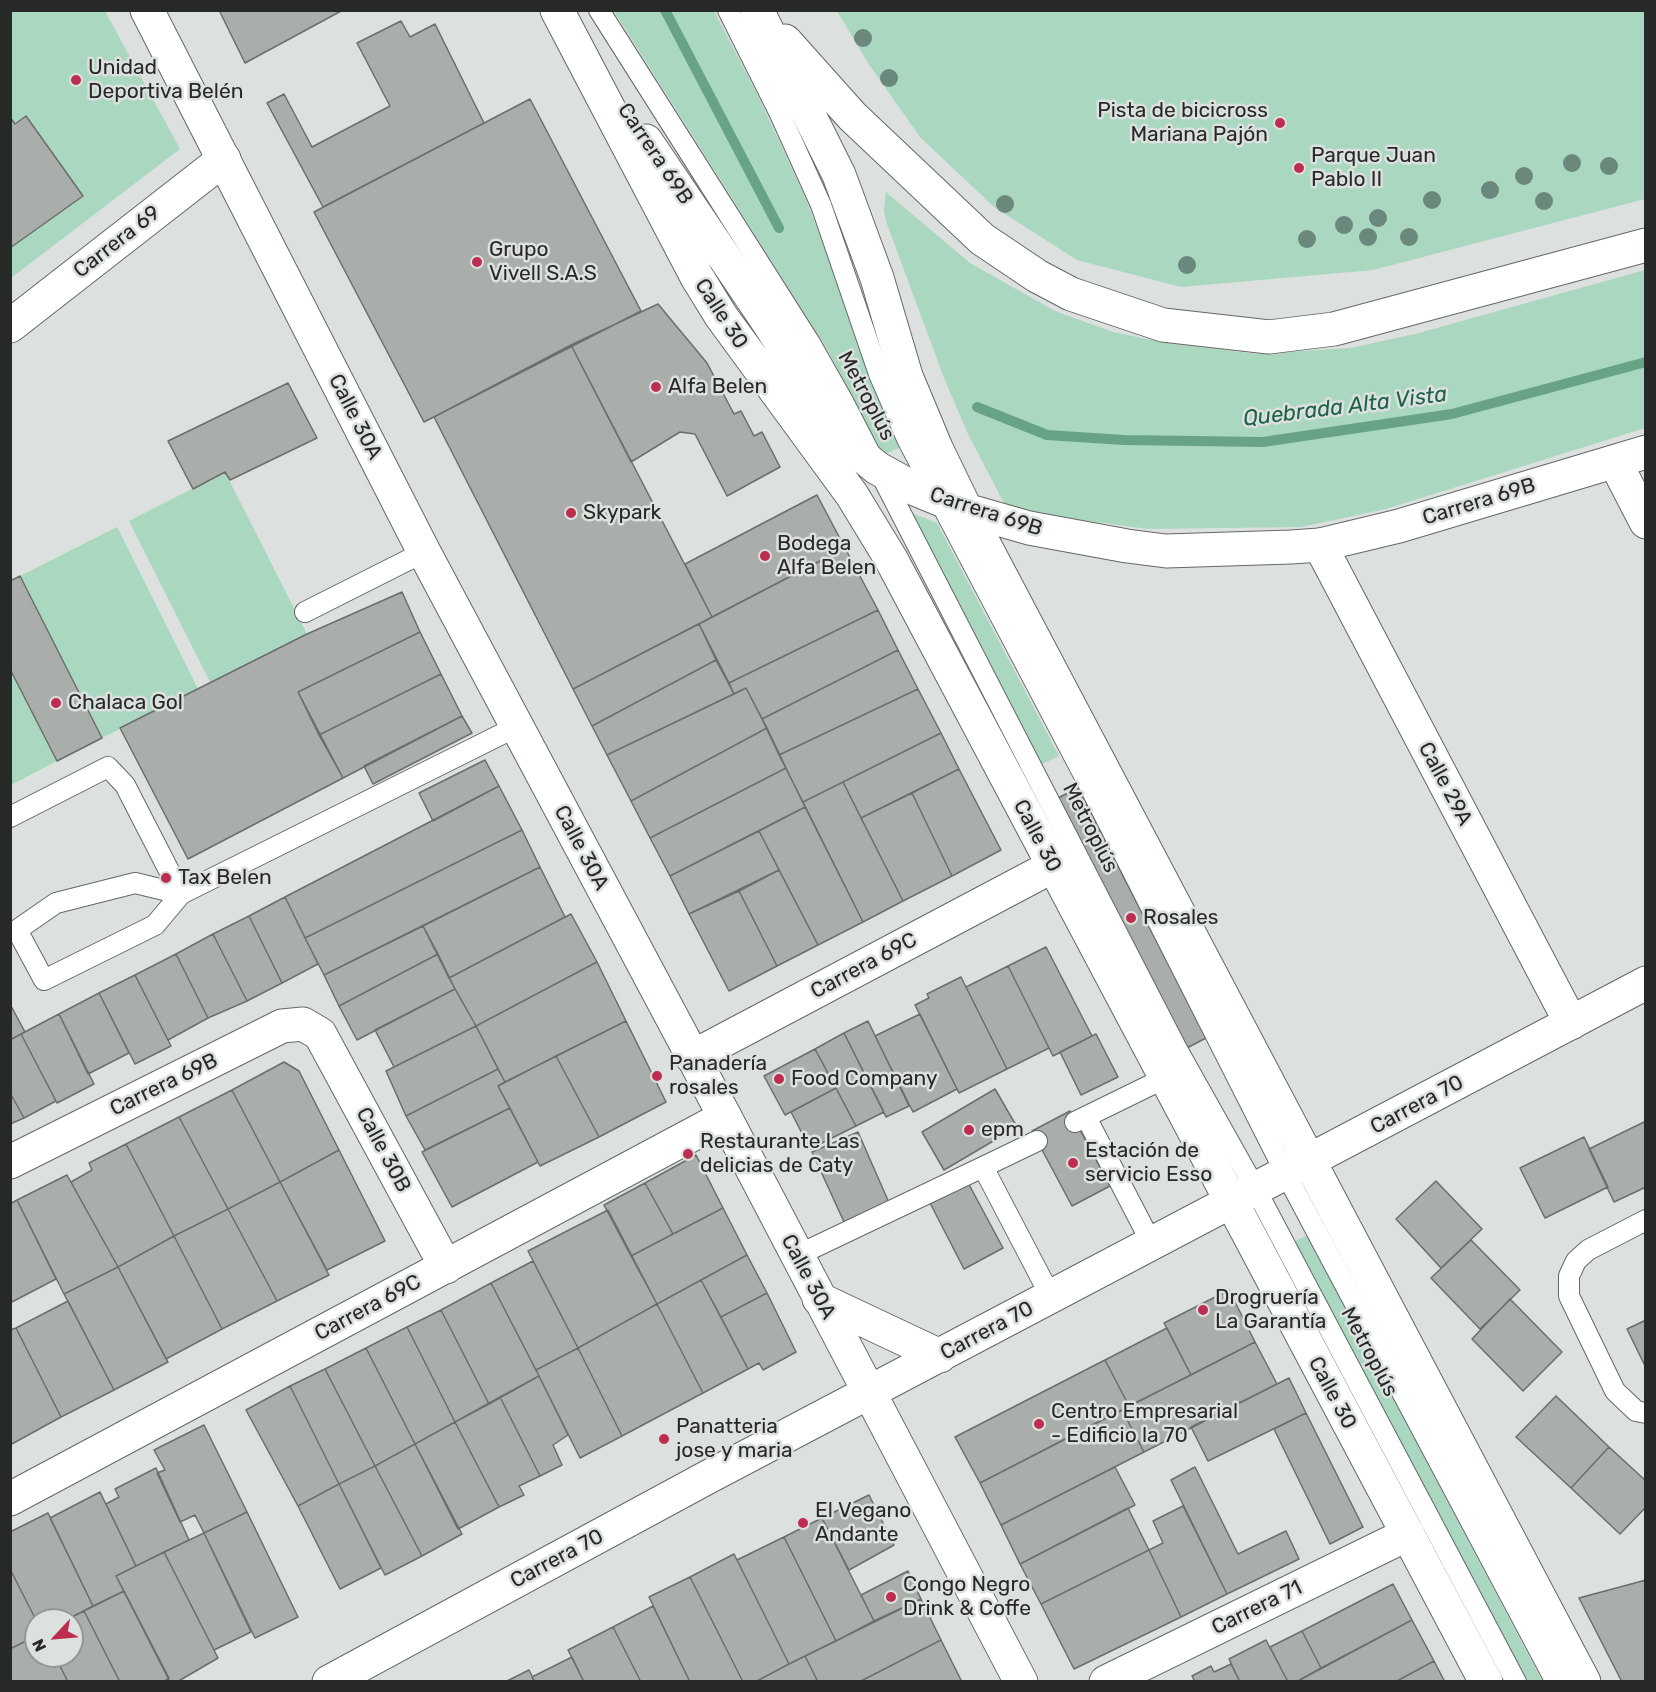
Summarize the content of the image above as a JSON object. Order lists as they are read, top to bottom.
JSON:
{
  "streets": {
    "street": [
      "Carrera 69B",
      "Carrera 69",
      "Calle 30",
      "Calle 30A",
      "Calle 29A",
      "Carrera 69C",
      "Carrera 70",
      "Calle 30B",
      "Carrera 71"
    ],
    "lane": ["Metroplús"]
  },
  "crossings": [
    ["Carrera 69B", "Calle 30"],
    ["Carrera 69B", "Metroplús"],
    ["Carrera 69B", "Calle 29A"],
    ["Carrera 69B", "Calle 30B"],
    ["Carrera 69", "Calle 30A"],
    ["Calle 30", "Metroplús"],
    ["Calle 30", "Carrera 70"],
    ["Calle 30", "Carrera 71"],
    ["Metroplús", "Carrera 70"],
    ["Calle 30A", "Carrera 69C"],
    ["Calle 30A", "Carrera 70"],
    ["Calle 29A", "Carrera 70"],
    ["Carrera 69C", "Calle 30B"]
  ],
  "water": ["Quebrada Alta Vista"],
  "places": [
    "Unidad Deportiva Belén",
    "Pista de bicicross Mariana Pajón",
    "Parque Juan Pablo II",
    "Grupo Vivell S.A.S",
    "Alfa Belen",
    "Skypark",
    "Bodega Alfa Belen",
    "Chalaca Gol",
    "Tax Belen",
    "Rosales",
    "Panadería rosales",
    "Food Company",
    "epm",
    "Restaurante Las delicias de Caty",
    "Estación de servicio Esso",
    "Drogruería La Garantía",
    "Centro Empresarial - Edificio la 70",
    "Panatteria jose y maria",
    "El Vegano Andante",
    "Congo Negro Drink & Coffe"
  ],
  "north": "bottom left"
}
